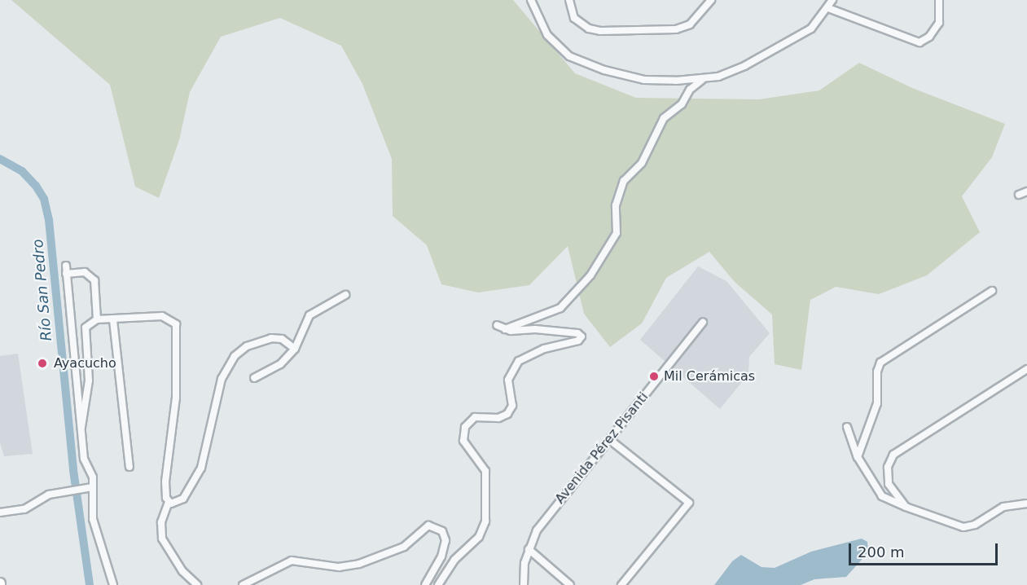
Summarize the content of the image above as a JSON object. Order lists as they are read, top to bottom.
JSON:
{
  "streets": {
    "street": ["Avenida Pérez Pisanti"]
  },
  "water": ["Río San Pedro"],
  "places": ["Ayacucho", "Mil Cerámicas"],
  "scale_bar": "200 m"
}
